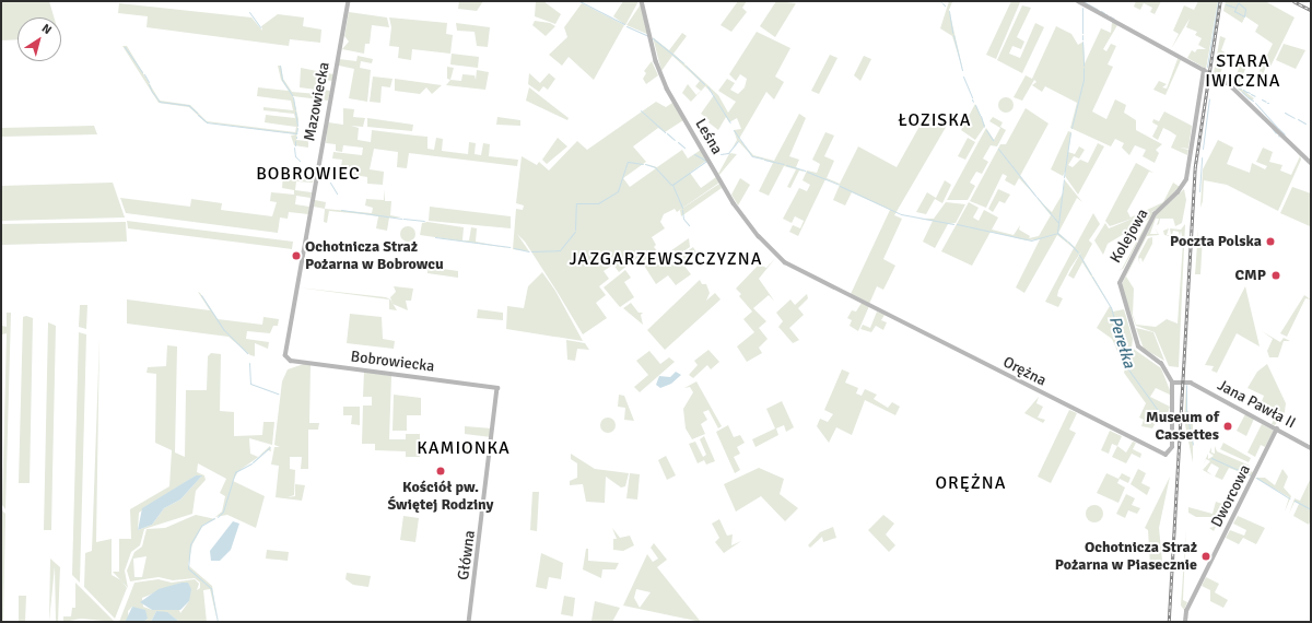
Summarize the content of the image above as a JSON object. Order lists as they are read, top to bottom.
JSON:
{
  "streets": {
    "street": [
      "Mazowiecka",
      "Leśna",
      "Kolejowa",
      "Bobrowiecka",
      "Orężna",
      "Jana Pawła II",
      "Dworcowa",
      "Główna"
    ]
  },
  "crossings": [
    ["Mazowiecka", "Bobrowiecka"],
    ["Leśna", "Orężna"],
    ["Kolejowa", "Orężna"],
    ["Kolejowa", "Jana Pawła II"],
    ["Bobrowiecka", "Główna"],
    ["Orężna", "Jana Pawła II"],
    ["Jana Pawła II", "Dworcowa"]
  ],
  "districts": [
    "STARA IWICZNA",
    "ŁOZISKA",
    "BOBROWIEC",
    "JAZGARZEWSZCZYZNA",
    "KAMIONKA",
    "ORĘŻNA"
  ],
  "water": ["Perełka"],
  "places": [
    "Poczta Polska",
    "Ochotnicza Straż Pożarna w Bobrowcu",
    "CMP",
    "Museum of Cassettes",
    "Kościół pw. Świętej Rodziny",
    "Ochotnicza Straż Pożarna w Piasecznie"
  ],
  "north": "top right"
}
